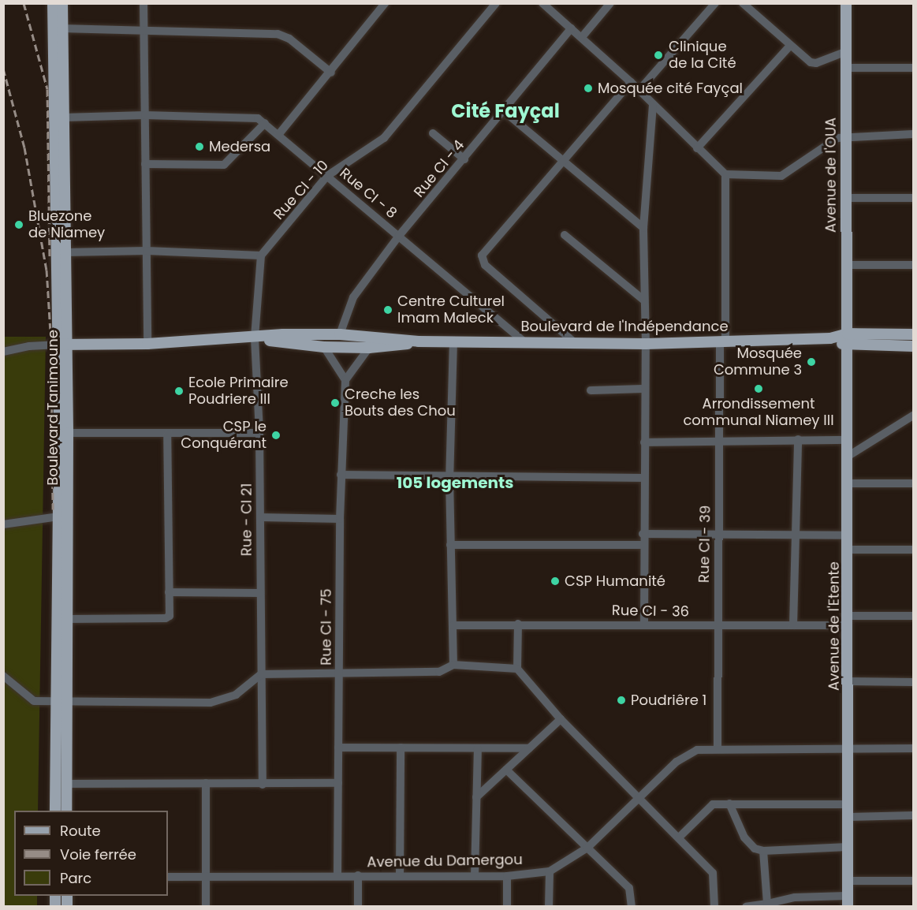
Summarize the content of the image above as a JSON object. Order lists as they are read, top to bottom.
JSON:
{
  "streets": {
    "main road": [
      "Avenue de l'OUA",
      "Boulevard de l'Indépendance",
      "Boulevard Tanimoune",
      "Avenue de l'Etente"
    ],
    "street": [
      "Rue CI - 4",
      "Rue CI - 10",
      "Rue CI - 8",
      "Rue - CI 21",
      "Rue CI - 39",
      "Rue CI - 36",
      "Rue CI - 75",
      "Avenue du Damergou"
    ]
  },
  "crossings": [
    ["Rue CI - 4", "Rue CI - 8"],
    ["Rue CI - 4", "Boulevard de l'Indépendance"],
    ["Avenue de l'OUA", "Boulevard de l'Indépendance"],
    ["Avenue de l'OUA", "Avenue de l'Etente"],
    ["Rue CI - 10", "Rue CI - 8"],
    ["Rue CI - 10", "Rue - CI 21"],
    ["Rue CI - 8", "Boulevard de l'Indépendance"],
    ["Rue CI - 8", "Boulevard Tanimoune"],
    ["Boulevard de l'Indépendance", "Boulevard Tanimoune"],
    ["Boulevard de l'Indépendance", "Rue - CI 21"],
    ["Boulevard de l'Indépendance", "Rue CI - 39"],
    ["Boulevard de l'Indépendance", "Avenue de l'Etente"],
    ["Rue CI - 39", "Rue CI - 36"],
    ["Rue CI - 39", "Avenue du Damergou"],
    ["Rue CI - 36", "Avenue de l'Etente"],
    ["Avenue de l'Etente", "Avenue du Damergou"],
    ["Rue CI - 75", "Avenue du Damergou"]
  ],
  "districts": ["Cité Fayçal", "105 logements"],
  "places": [
    "Clinique de la Cité",
    "Mosquée cité Fayçal",
    "Medersa",
    "Bluezone de Niamey",
    "Centre Culturel Imam Maleck",
    "Mosquée Commune 3",
    "Arrondissement communal Niamey III",
    "Ecole Primaire Poudriere III",
    "Creche les Bouts des Chou",
    "CSP le Conquérant",
    "CSP Humanité",
    "Poudriêre 1"
  ],
  "legend": ["Route", "Voie ferrée", "Parc"]
}
